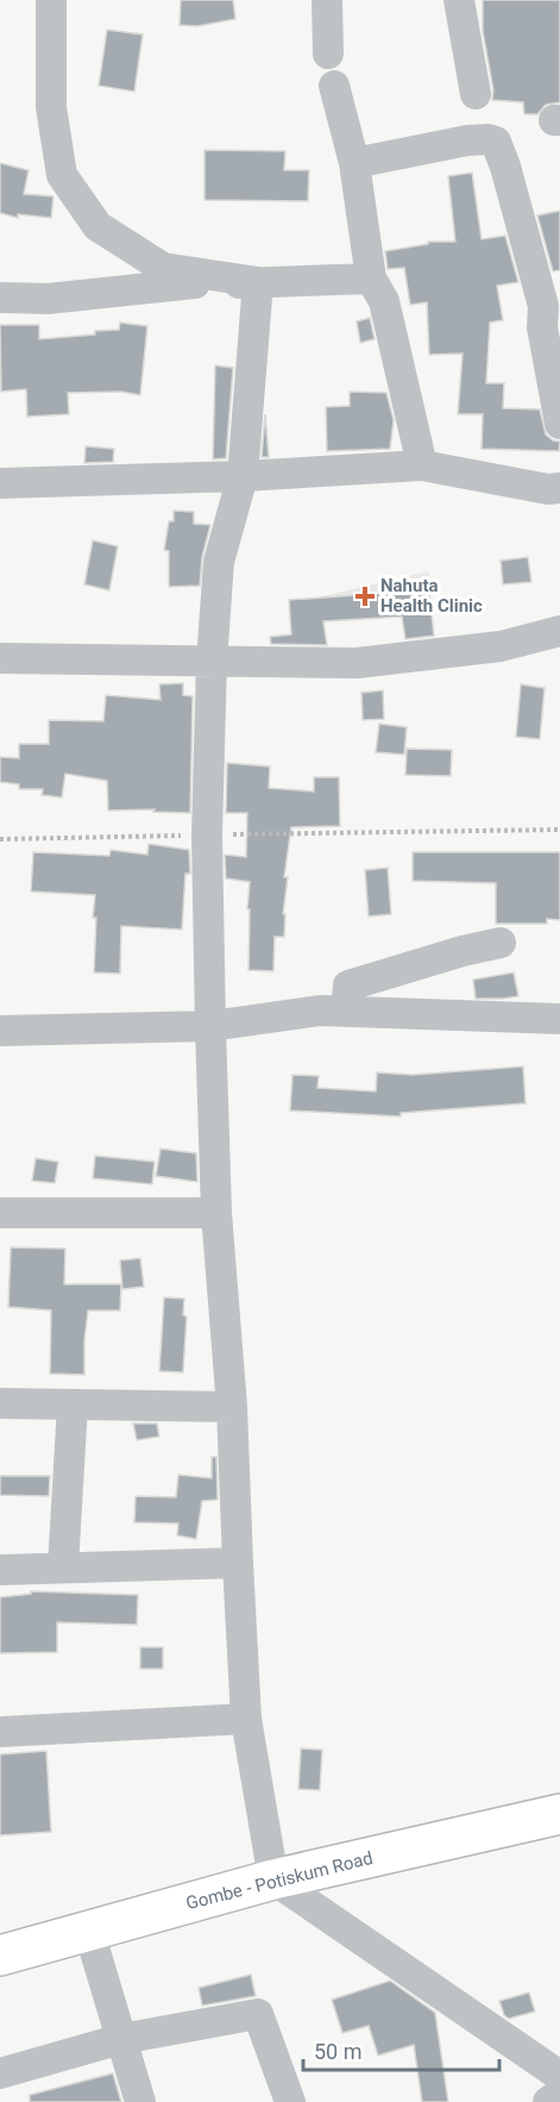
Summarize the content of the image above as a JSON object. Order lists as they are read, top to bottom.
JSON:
{
  "streets": {
    "main road": ["Gombe - Potiskum Road"]
  },
  "places": {
    "health": ["Nahuta Health Clinic"]
  },
  "scale_bar": "50 m"
}
